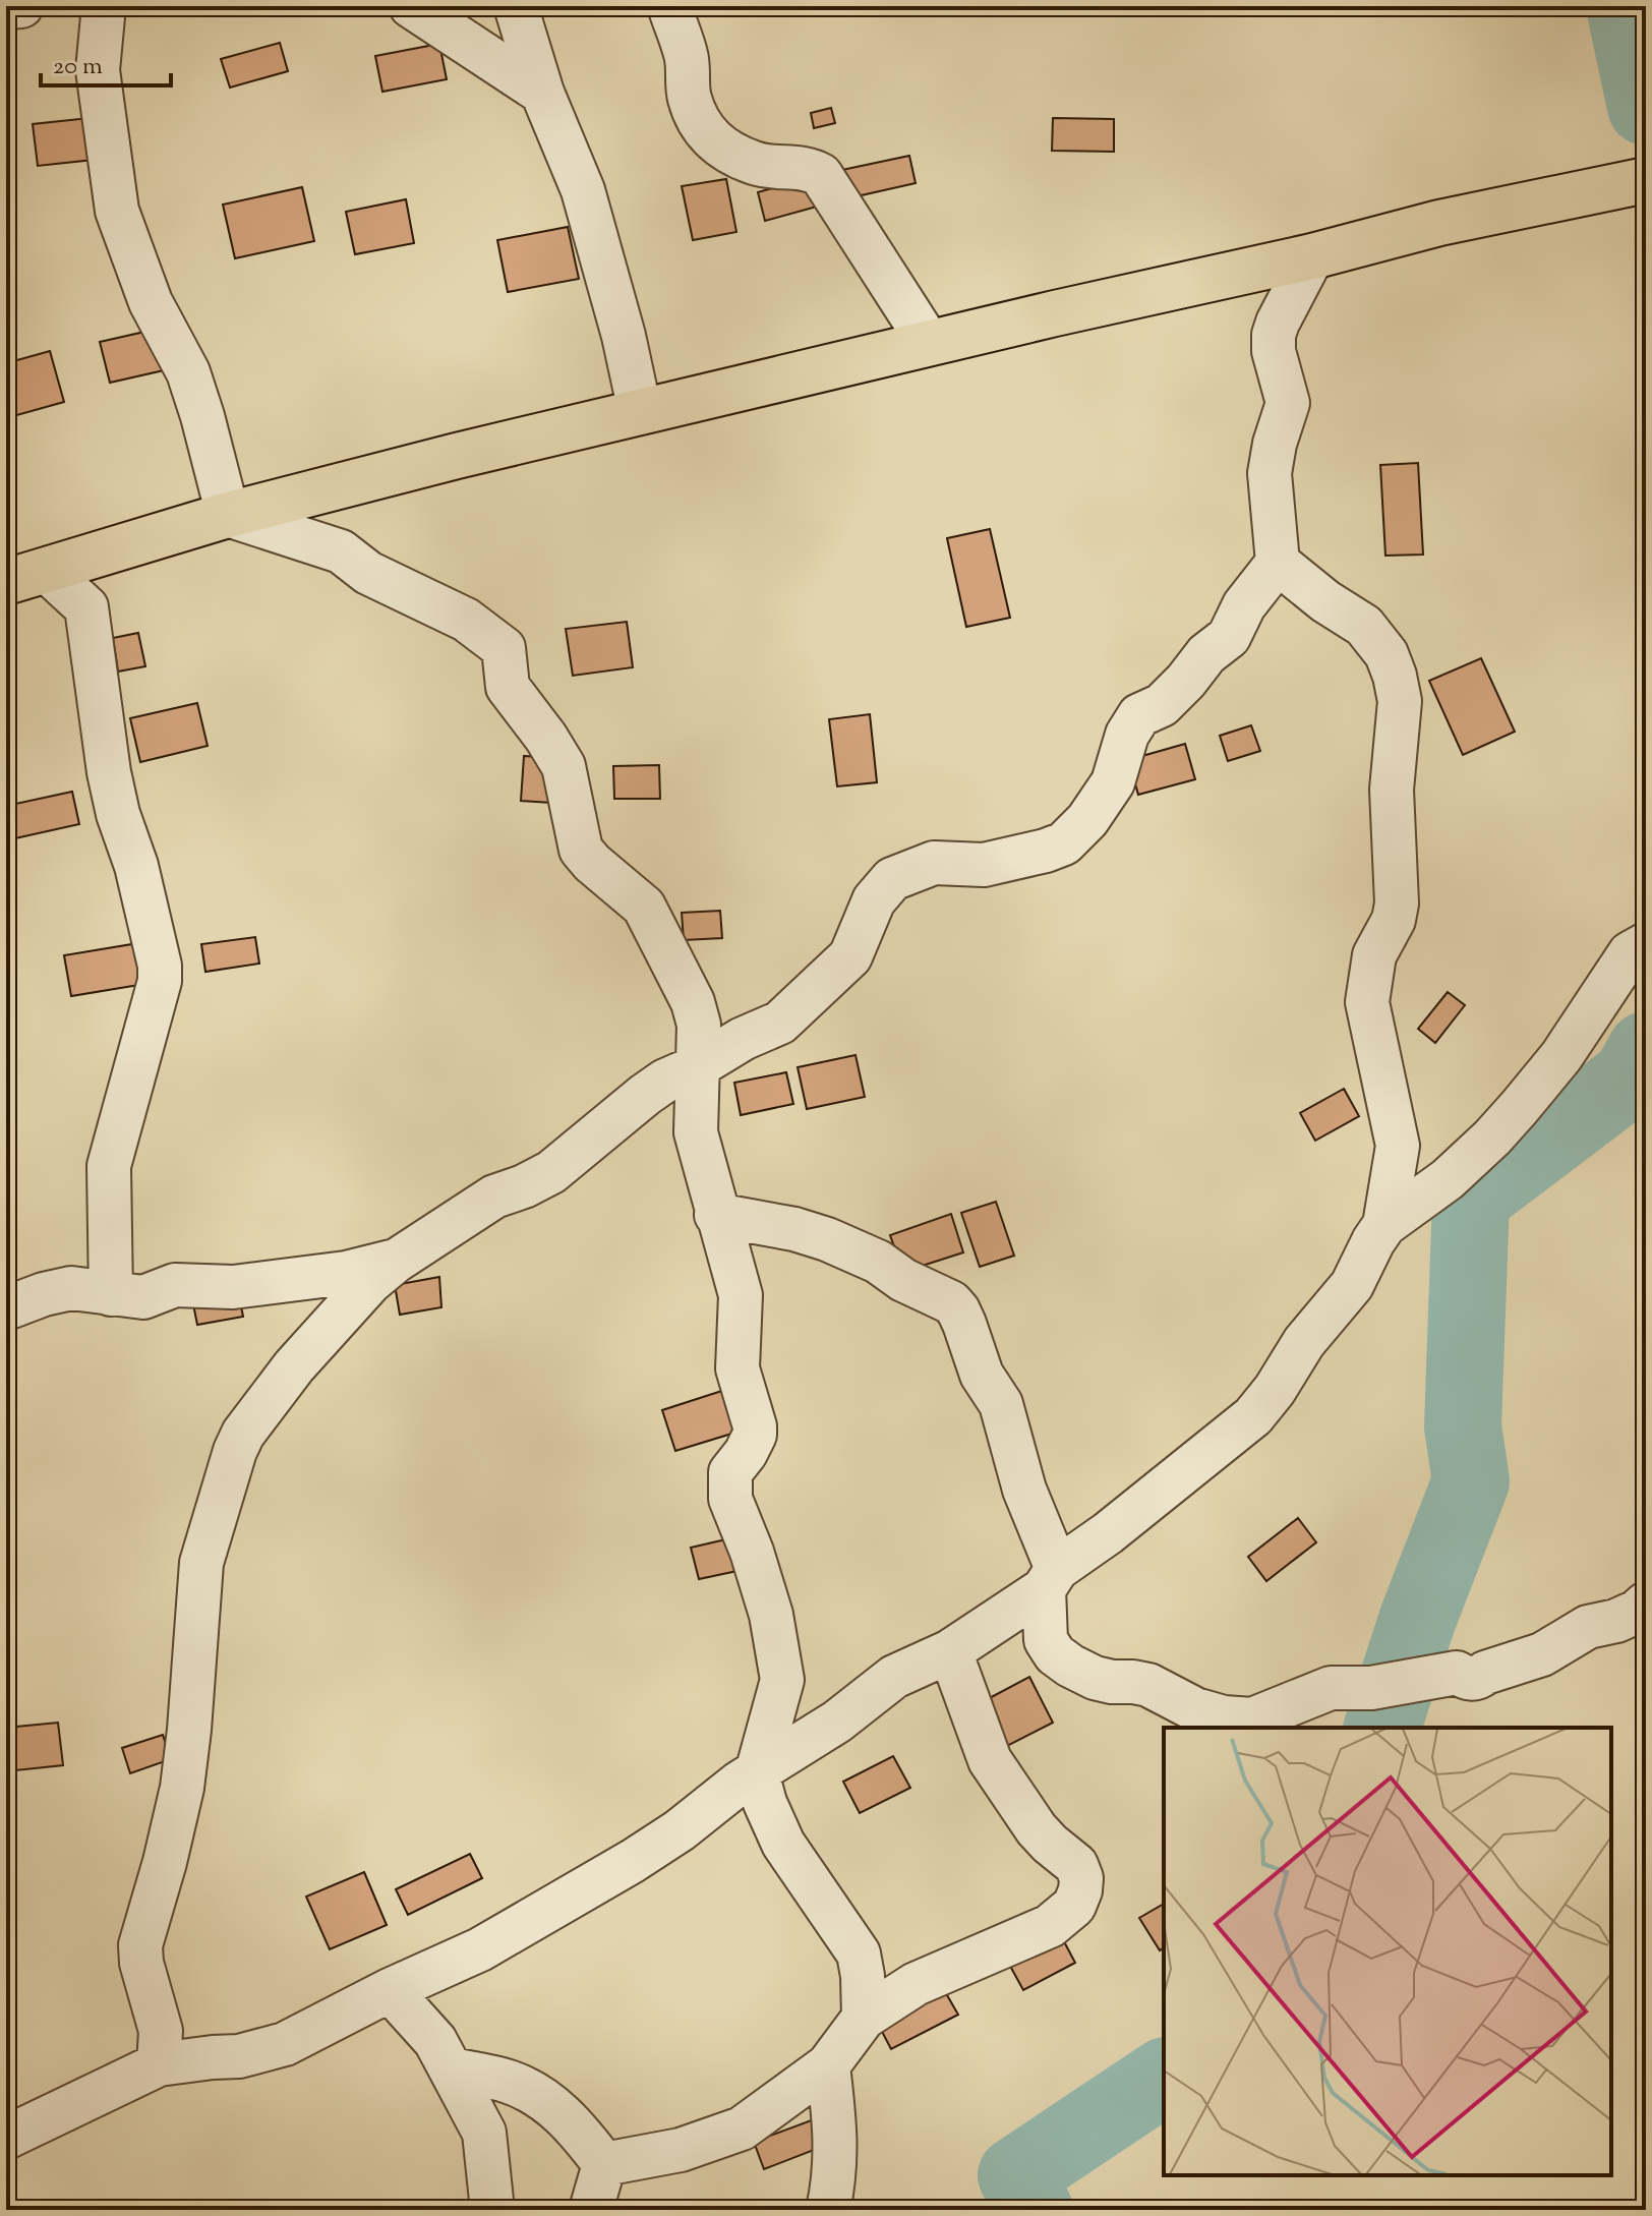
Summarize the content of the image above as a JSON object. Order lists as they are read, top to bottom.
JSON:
{
  "scale_bar": "20 m"
}
